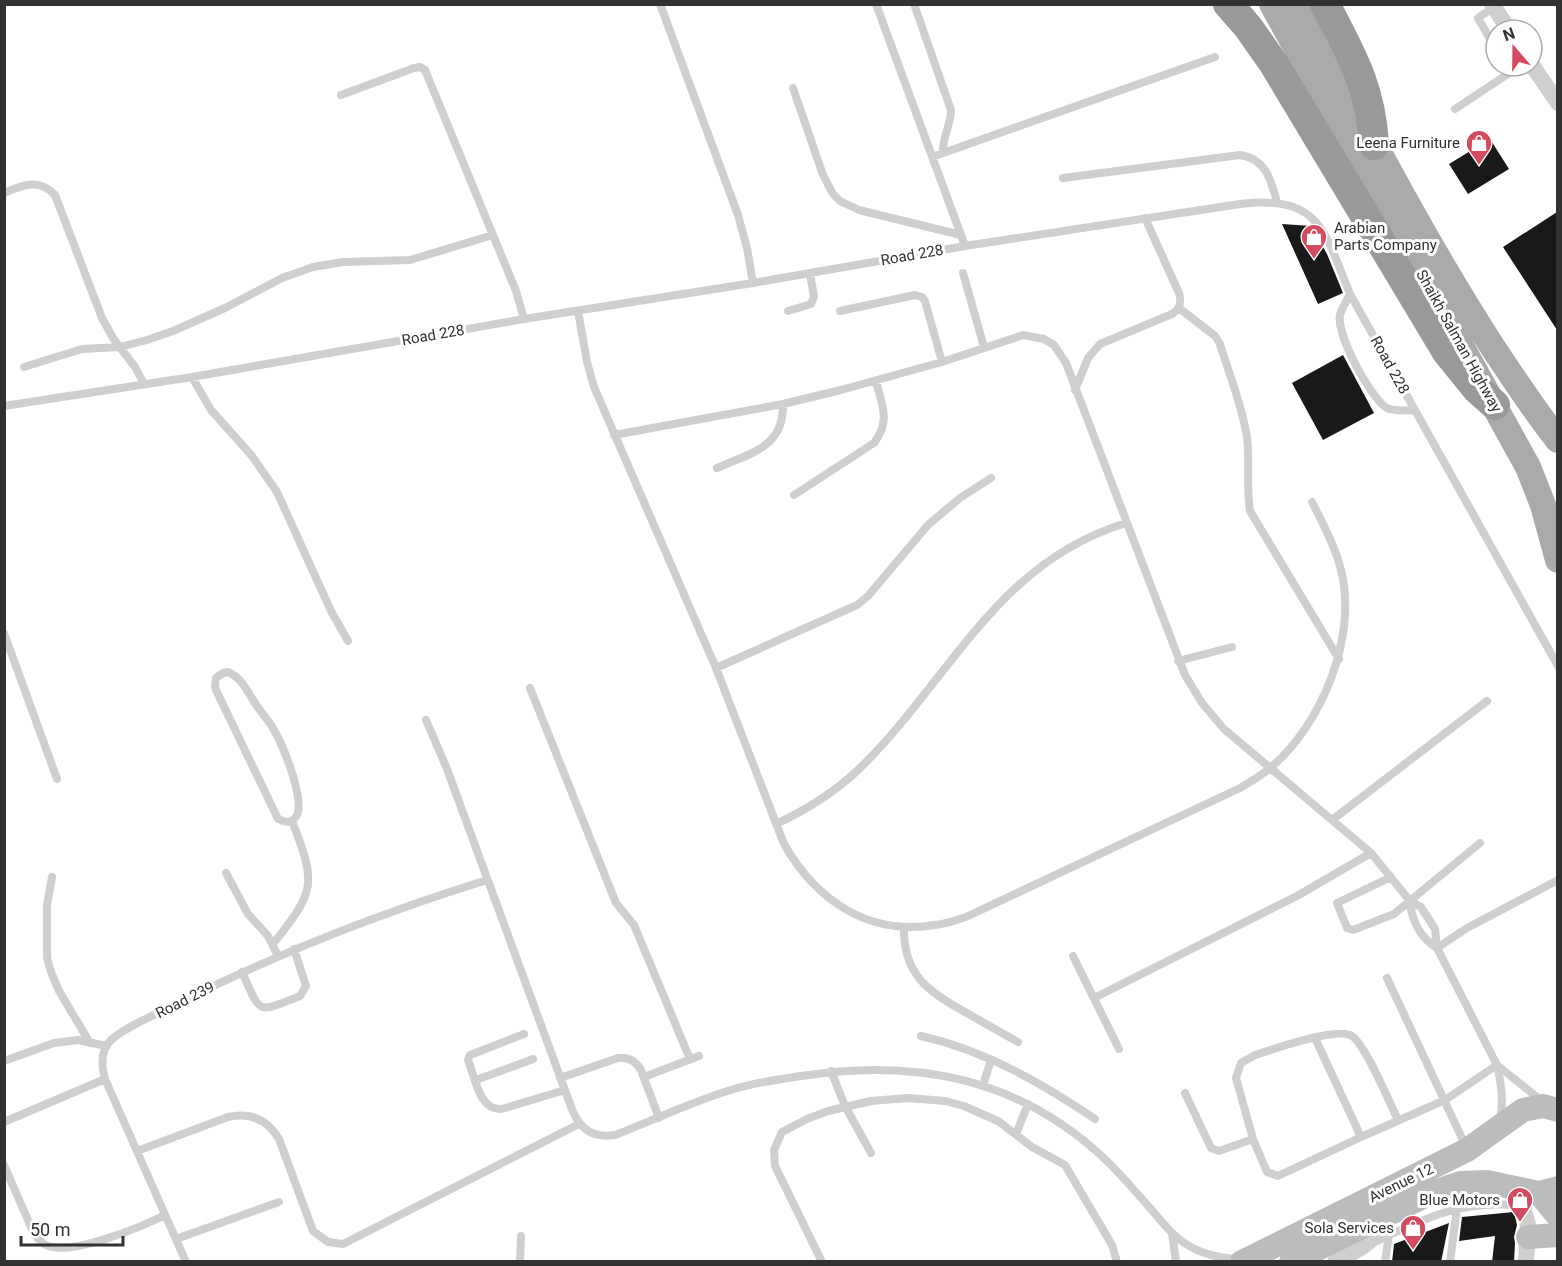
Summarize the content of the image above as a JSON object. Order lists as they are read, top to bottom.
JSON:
{
  "streets": {
    "main road": ["Shaikh Salman Highway"],
    "street": ["Avenue 12"],
    "lane": ["Road 228", "Road 239"]
  },
  "places": {
    "shop": [
      "Leena Furniture",
      "Arabian Parts Company",
      "Blue Motors",
      "Sola Services"
    ]
  },
  "scale_bar": "50 m",
  "north": "top"
}
